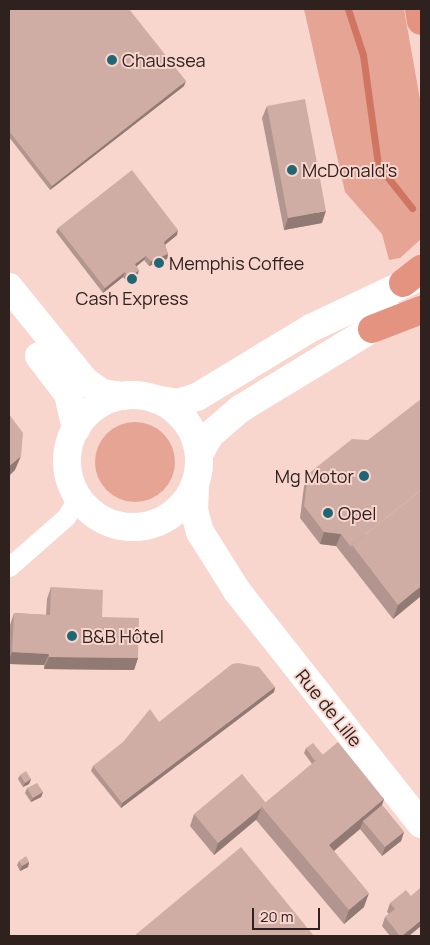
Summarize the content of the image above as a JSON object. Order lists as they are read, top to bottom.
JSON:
{
  "streets": {
    "main road": ["Rue de Lille"]
  },
  "places": [
    "Chaussea",
    "McDonald's",
    "Memphis Coffee",
    "Cash Express",
    "Mg Motor",
    "Opel",
    "B&B Hôtel"
  ],
  "scale_bar": "20 m"
}
